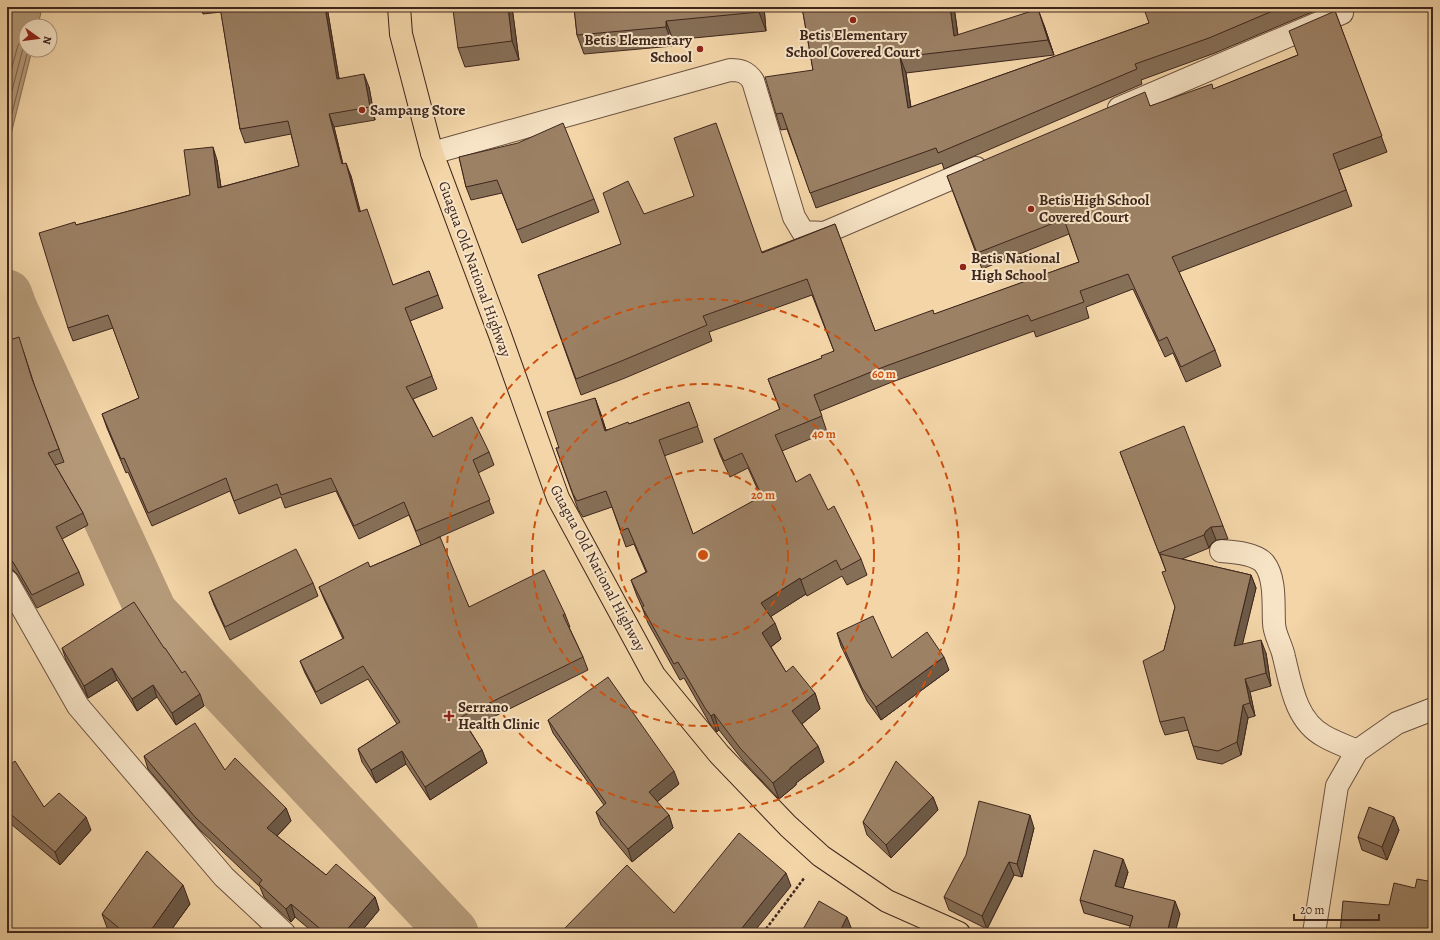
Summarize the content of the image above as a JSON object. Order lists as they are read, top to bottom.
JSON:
{
  "streets": {
    "main road": ["Guagua Old National Highway"]
  },
  "places": {
    "other": [
      "Betis Elementary School Covered Court",
      "Betis Elementary School",
      "Sampang Store",
      "Betis High School Covered Court",
      "Betis National High School"
    ],
    "health": ["Serrano Health Clinic"]
  },
  "scale_bar": "20 m",
  "north": "right",
  "rings": ["60 m", "40 m", "20 m"]
}
